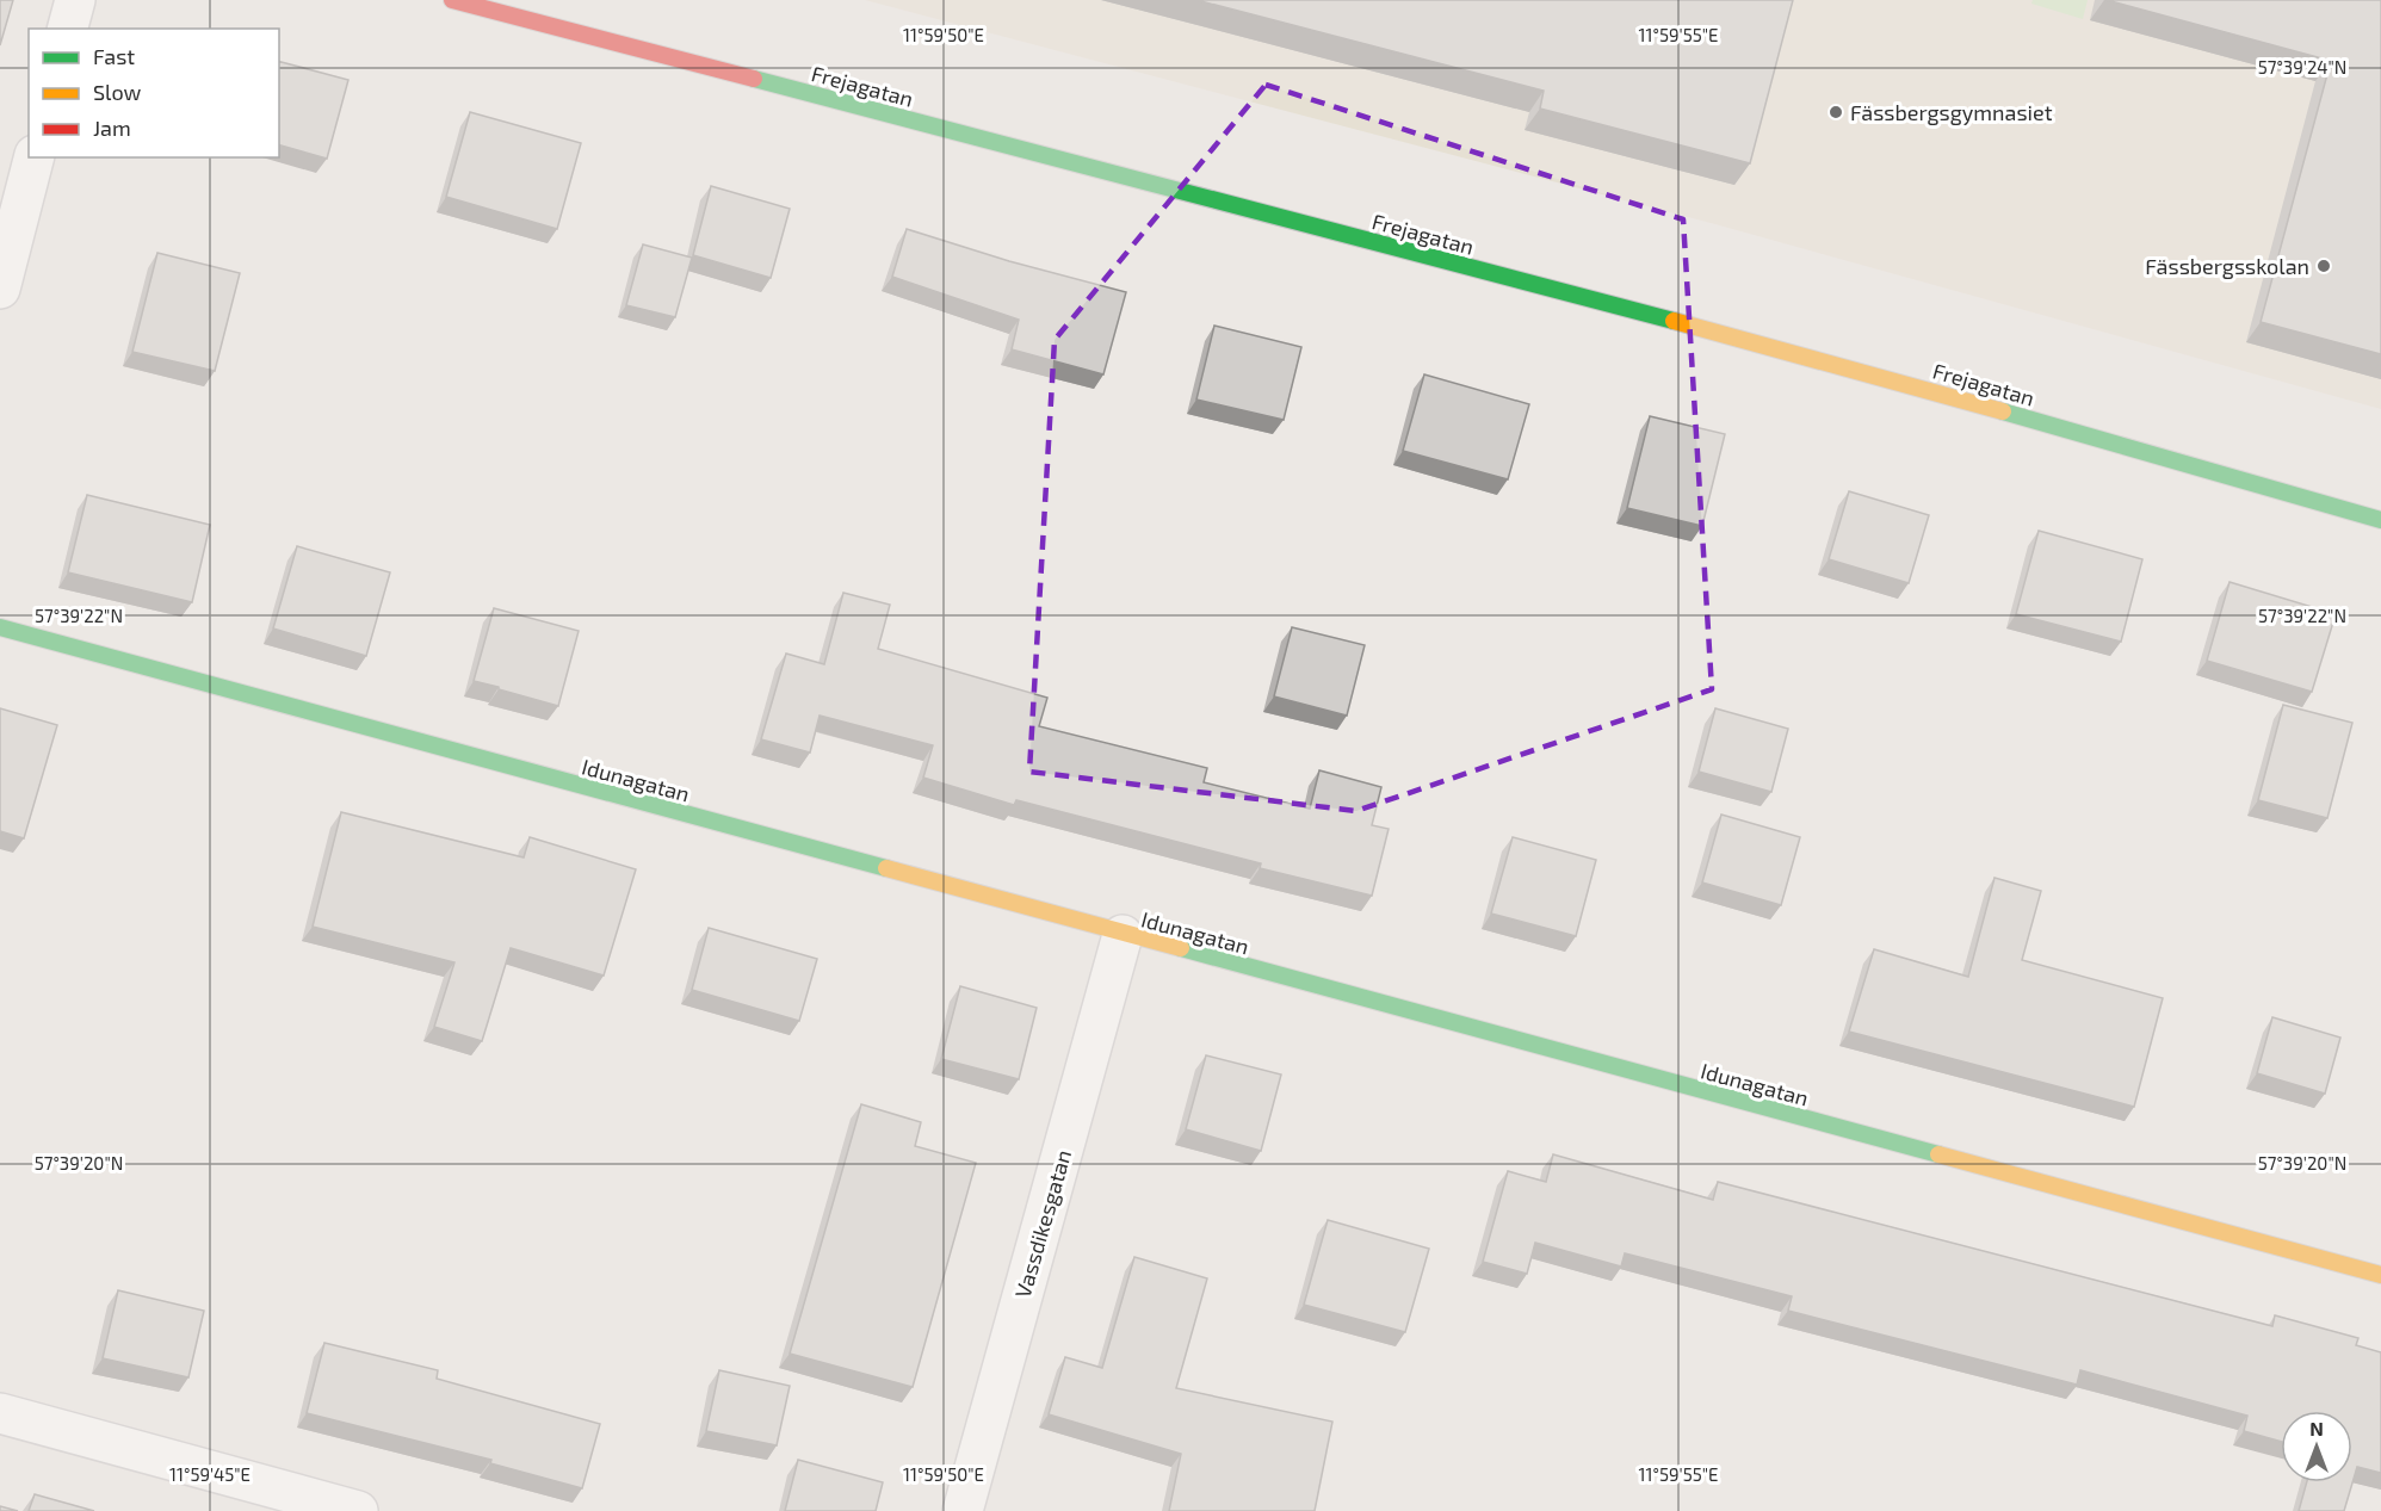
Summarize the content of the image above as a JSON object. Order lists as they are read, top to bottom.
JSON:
{
  "streets": {
    "street": ["Frejagatan", "Idunagatan", "Vassdikesgatan"]
  },
  "crossings": [
    ["Idunagatan", "Vassdikesgatan"]
  ],
  "places": ["Fässbergsgymnasiet", "Fässbergsskolan"],
  "legend": ["Fast", "Slow", "Jam"],
  "north": "top",
  "coordinates": [
    "11°59'50\"E",
    "11°59'55\"E",
    "57°39'24\"N",
    "57°39'22\"N",
    "57°39'20\"N",
    "11°59'45\"E"
  ]
}
